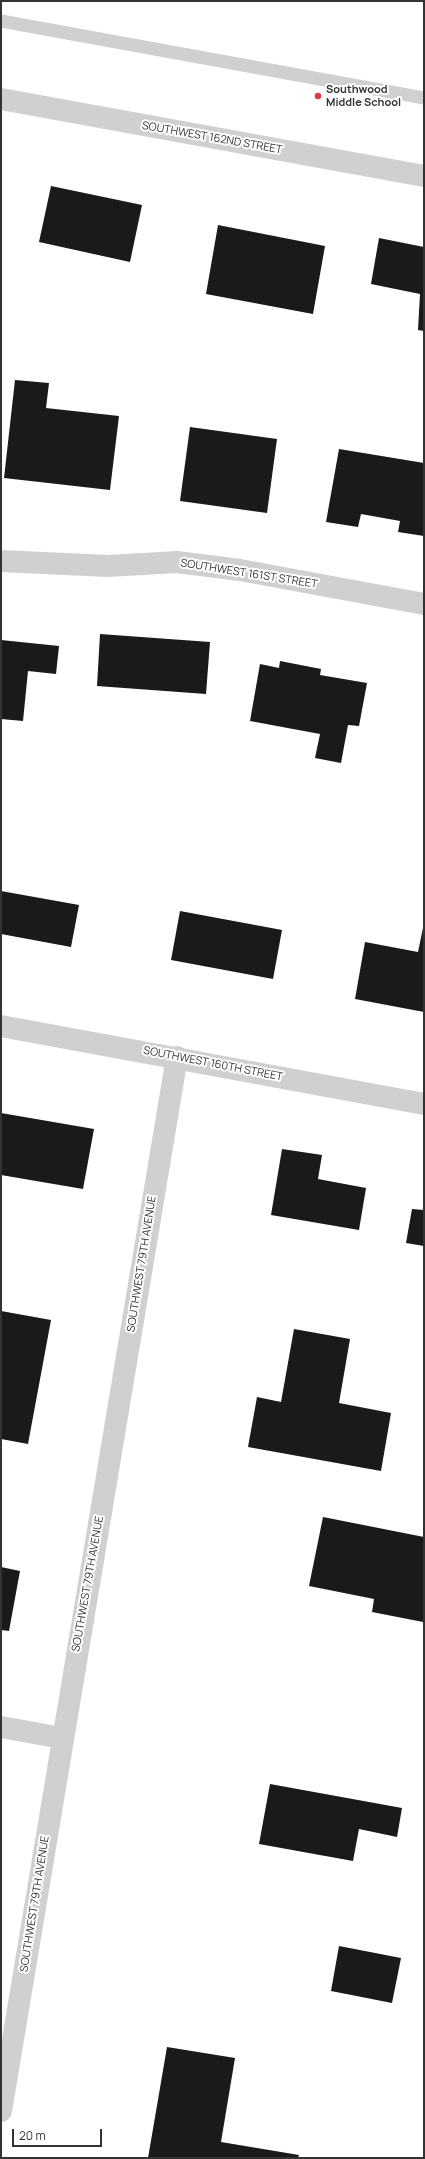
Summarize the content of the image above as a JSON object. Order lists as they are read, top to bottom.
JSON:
{
  "streets": {
    "street": [
      "SOUTHWEST 162ND STREET",
      "SOUTHWEST 161ST STREET",
      "SOUTHWEST 160TH STREET",
      "SOUTHWEST 79TH AVENUE"
    ]
  },
  "crossings": [
    ["SOUTHWEST 160TH STREET", "SOUTHWEST 79TH AVENUE"]
  ],
  "places": ["Southwood Middle School"],
  "scale_bar": "20 m"
}
